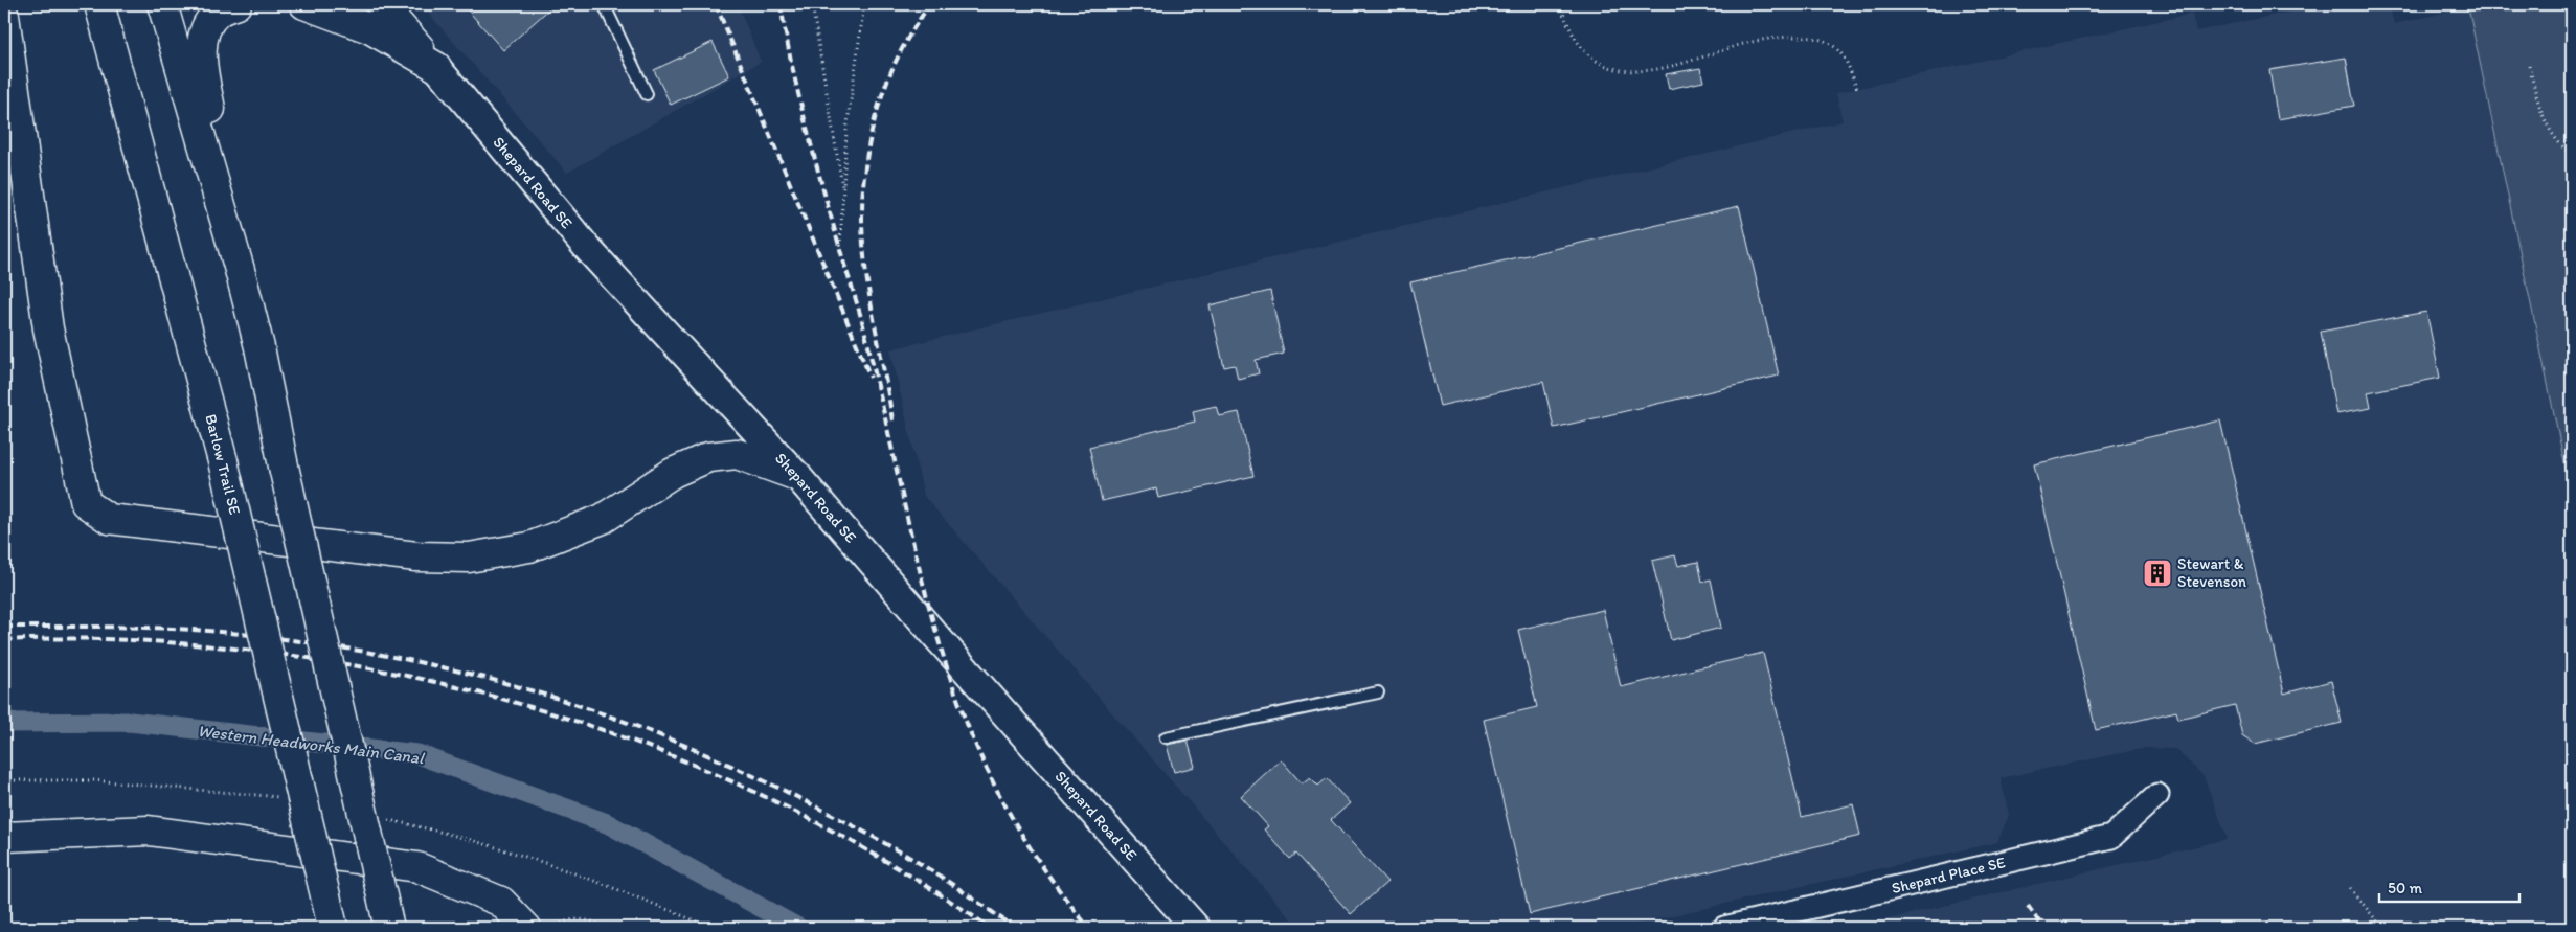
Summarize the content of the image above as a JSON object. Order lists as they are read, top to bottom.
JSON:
{
  "streets": {
    "main road": ["Barlow Trail SE"],
    "street": ["Shepard Road SE", "Shepard Place SE"]
  },
  "water": ["Western Headworks Main Canal"],
  "places": {
    "building": ["Stewart & Stevenson"]
  },
  "scale_bar": "50 m"
}
